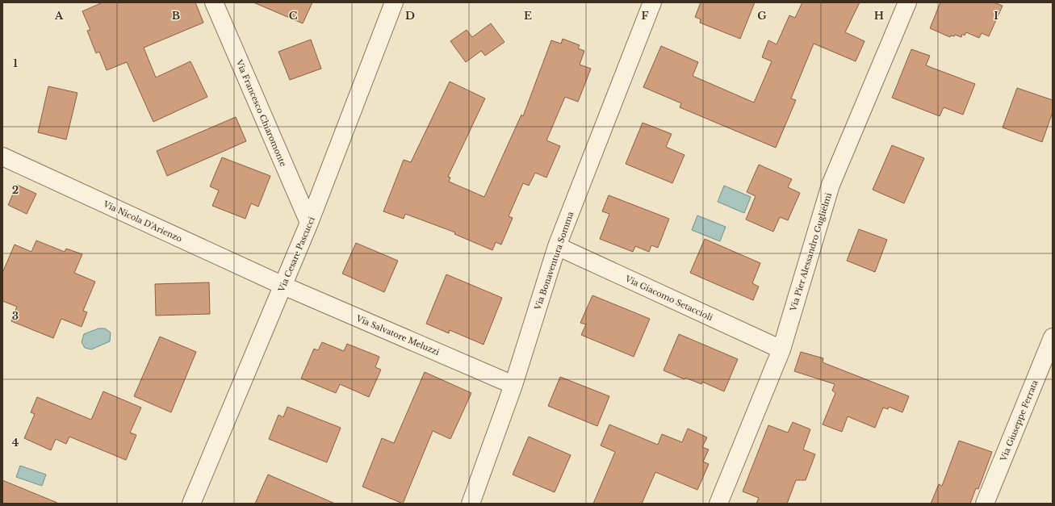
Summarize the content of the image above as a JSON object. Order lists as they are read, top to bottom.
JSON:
{
  "streets": {
    "street": [
      "Via Francesco Chiaromonte",
      "Via Nicola D'Arienzo",
      "Via Pier Alessandro Guglielmi",
      "Via Cesare Pascucci",
      "Via Bonaventura Somma",
      "Via Giacomo Setaccioli",
      "Via Salvatore Meluzzi",
      "Via Giuseppe Ferrata"
    ]
  },
  "crossings": [
    ["Via Francesco Chiaromonte", "Via Cesare Pascucci"],
    ["Via Nicola D'Arienzo", "Via Cesare Pascucci"],
    ["Via Nicola D'Arienzo", "Via Salvatore Meluzzi"],
    ["Via Pier Alessandro Guglielmi", "Via Giacomo Setaccioli"],
    ["Via Cesare Pascucci", "Via Salvatore Meluzzi"],
    ["Via Bonaventura Somma", "Via Giacomo Setaccioli"],
    ["Via Bonaventura Somma", "Via Salvatore Meluzzi"]
  ],
  "grid": {
    "columns": [
      "A",
      "B",
      "C",
      "D",
      "E",
      "F",
      "G",
      "H",
      "I"
    ],
    "rows": [
      "1",
      "2",
      "3",
      "4"
    ]
  }
}
